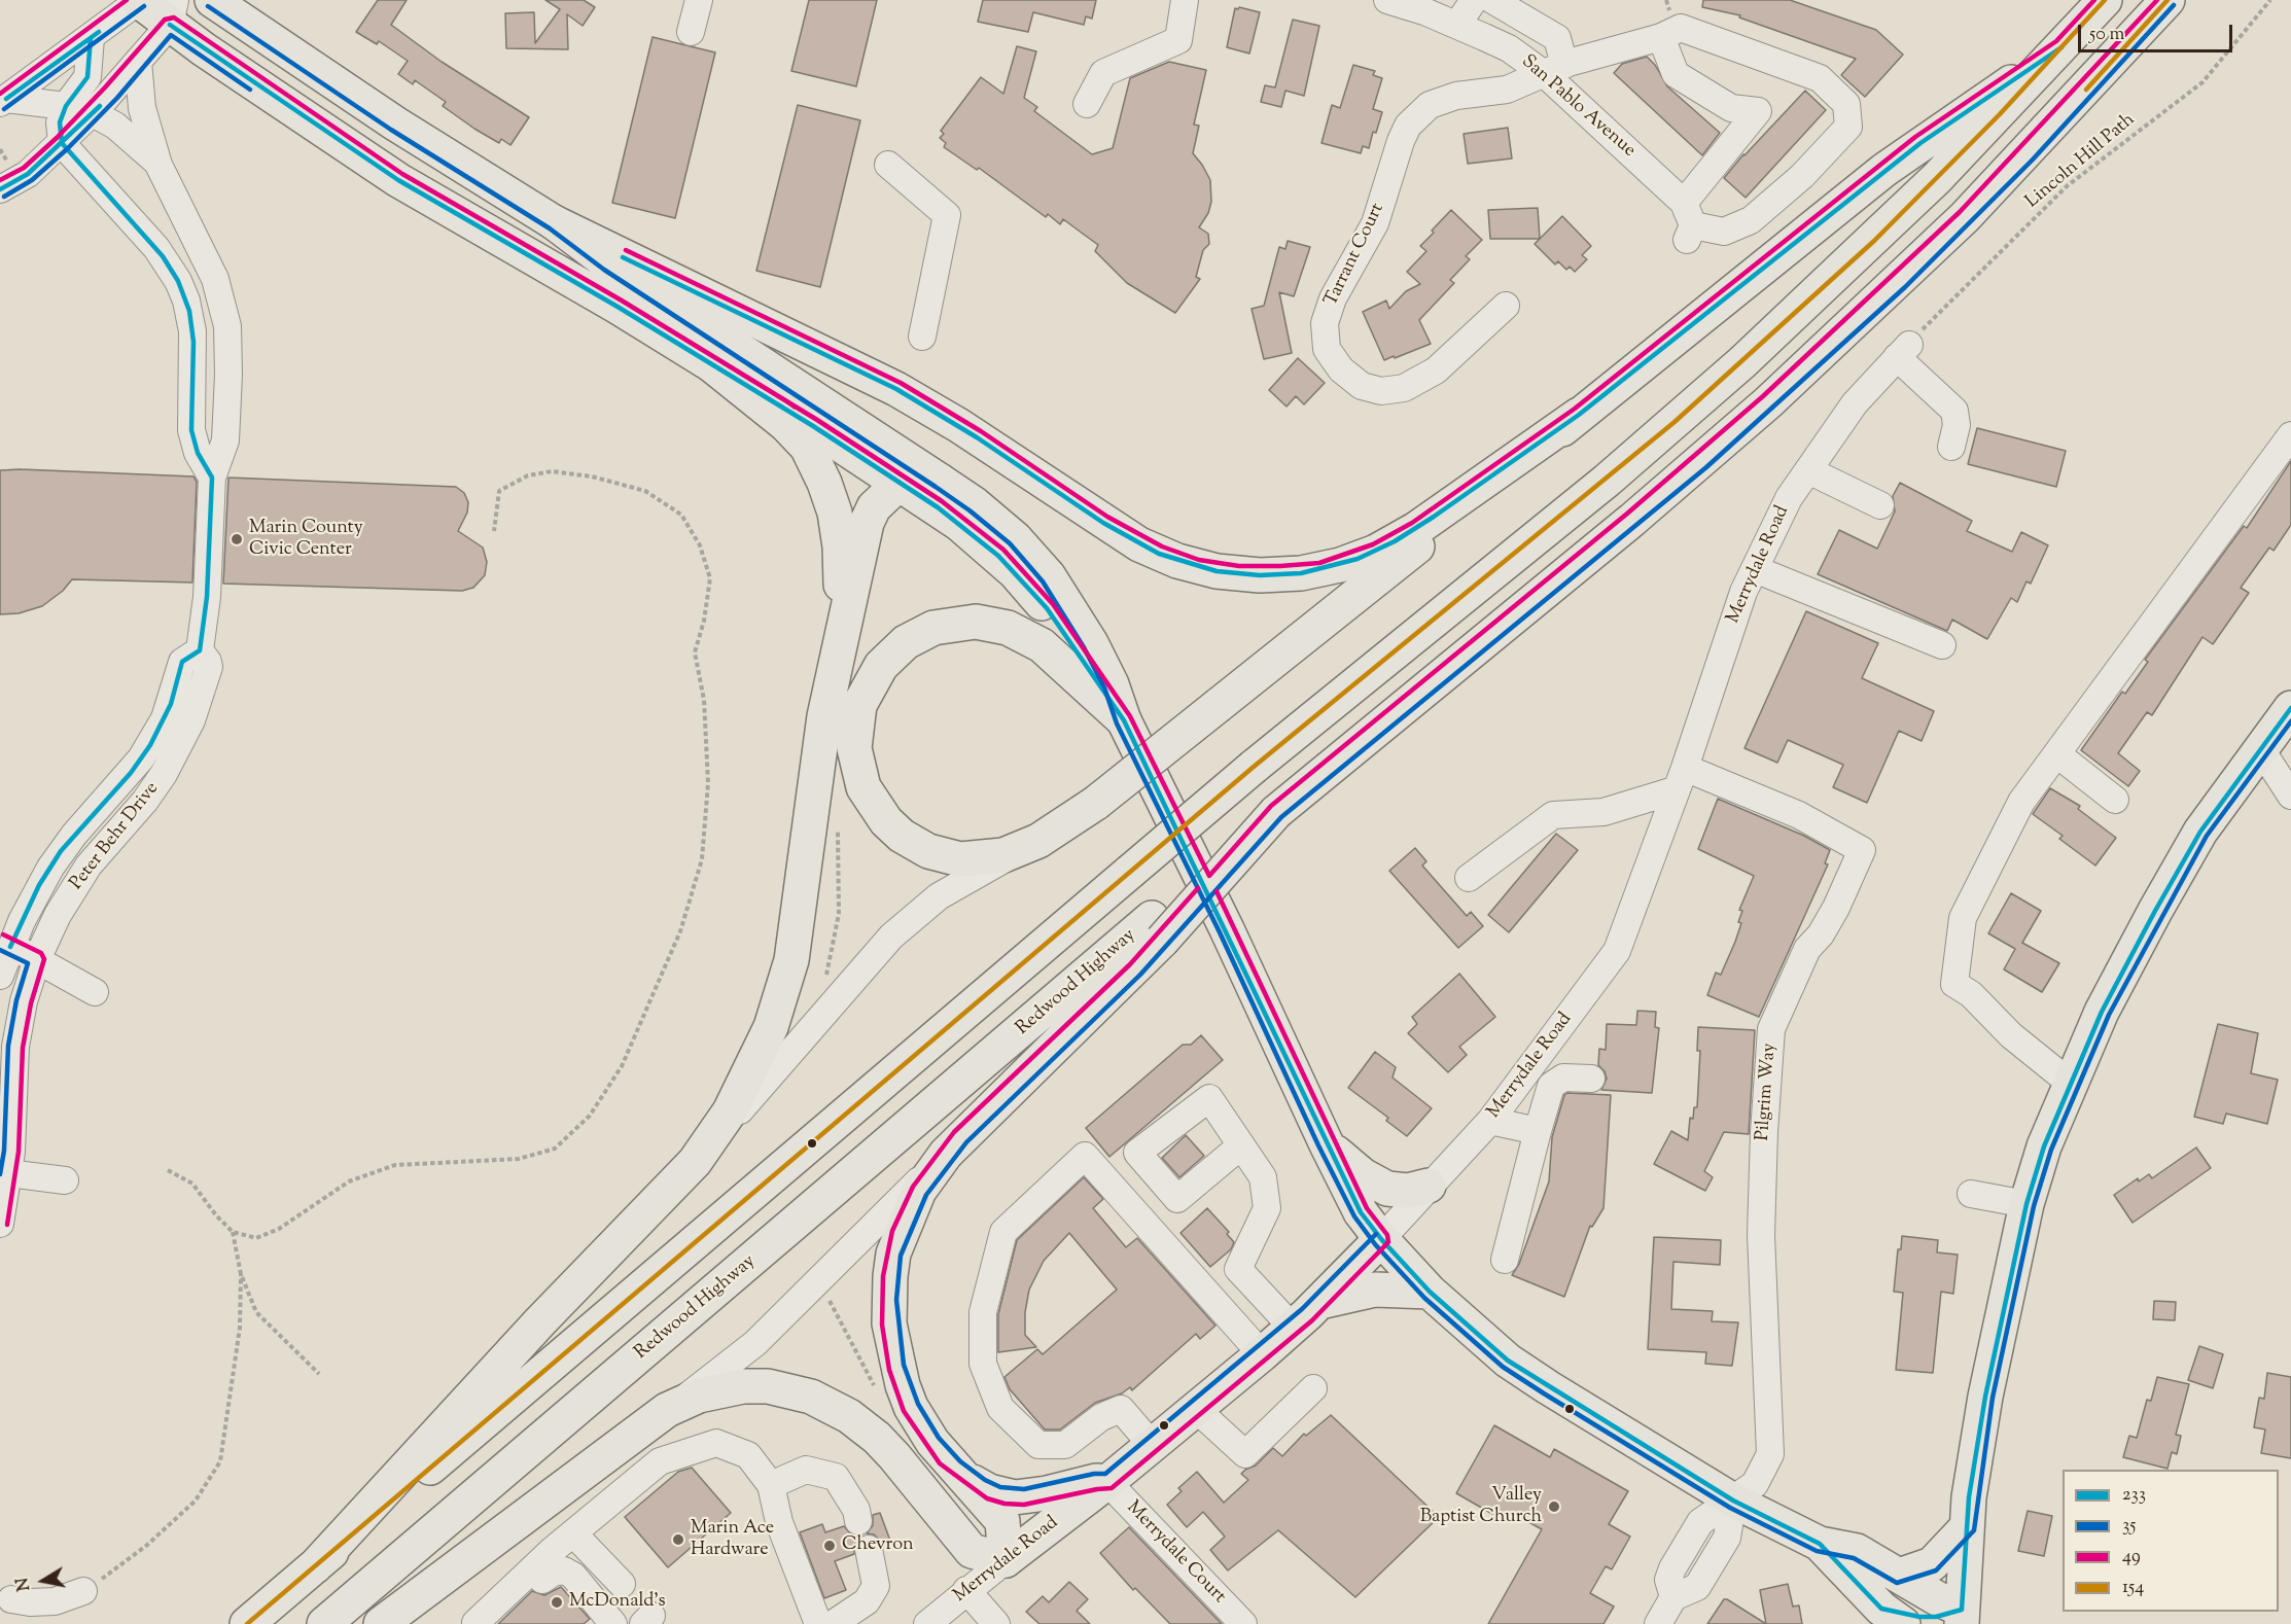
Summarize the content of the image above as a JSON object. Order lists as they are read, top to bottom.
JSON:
{
  "streets": {
    "main road": ["Merrydale Road", "Redwood Highway"],
    "street": [
      "San Pablo Avenue",
      "Tarrant Court",
      "Peter Behr Drive",
      "Pilgrim Way",
      "Merrydale Court"
    ],
    "path": ["Lincoln Hill Path"]
  },
  "crossings": [
    ["San Pablo Avenue", "Tarrant Court"],
    ["Lincoln Hill Path", "Merrydale Road"],
    ["Merrydale Road", "Pilgrim Way"],
    ["Merrydale Road", "Merrydale Court"]
  ],
  "places": [
    "Marin County Civic Center",
    "Valley Baptist Church",
    "Marin Ace Hardware",
    "Chevron",
    "McDonald's"
  ],
  "lines": [
    "transit line 49",
    "transit line 154",
    "transit line 35",
    "transit line 233"
  ],
  "legend": [
    "233",
    "35",
    "49",
    "154"
  ],
  "scale_bar": "50 m",
  "north": "left"
}
